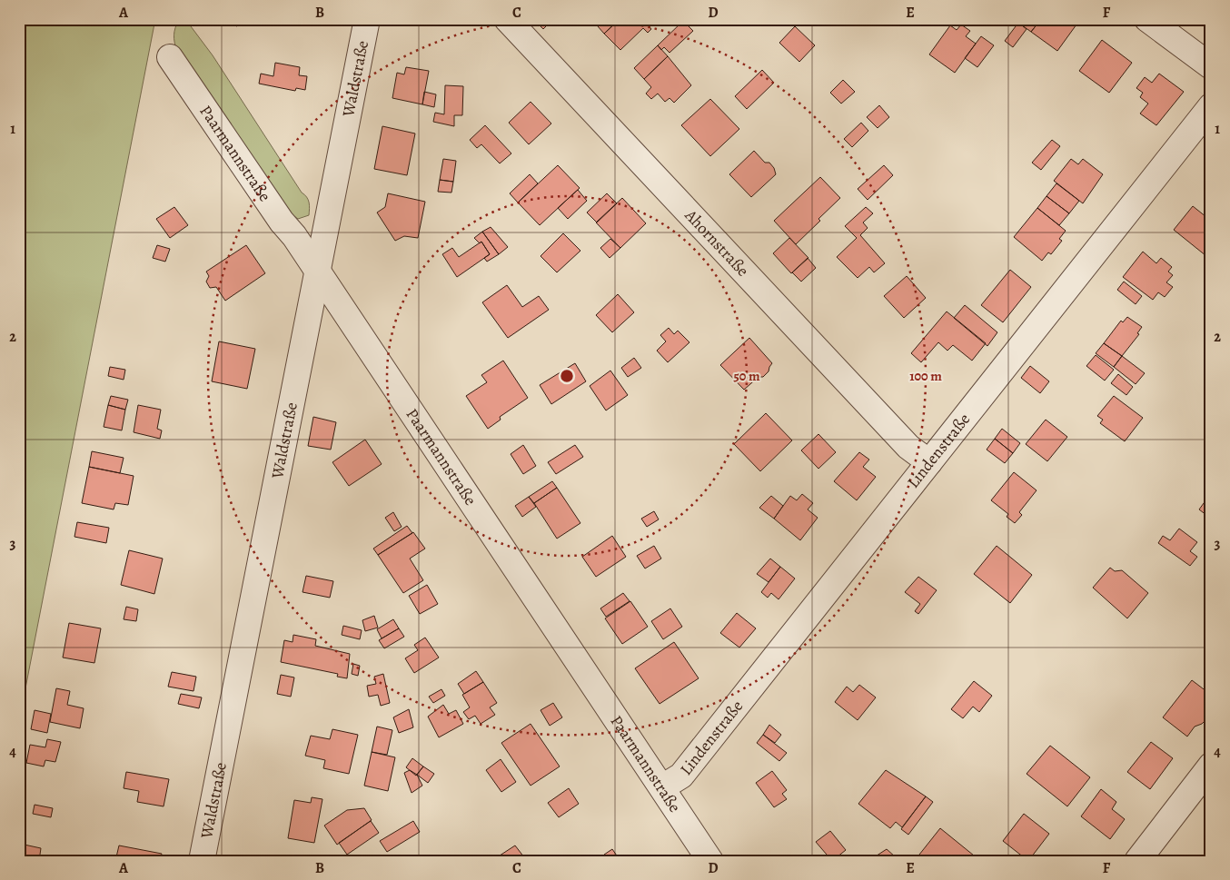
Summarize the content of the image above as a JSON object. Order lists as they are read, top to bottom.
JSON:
{
  "streets": {
    "street": [
      "Waldstraße",
      "Paarmannstraße",
      "Ahornstraße",
      "Lindenstraße"
    ]
  },
  "crossings": [
    ["Waldstraße", "Paarmannstraße"],
    ["Paarmannstraße", "Lindenstraße"],
    ["Ahornstraße", "Lindenstraße"]
  ],
  "grid": {
    "columns": [
      "A",
      "B",
      "C",
      "D",
      "E",
      "F"
    ],
    "rows": [
      "1",
      "2",
      "3",
      "4"
    ]
  },
  "rings": ["50 m", "100 m"]
}
